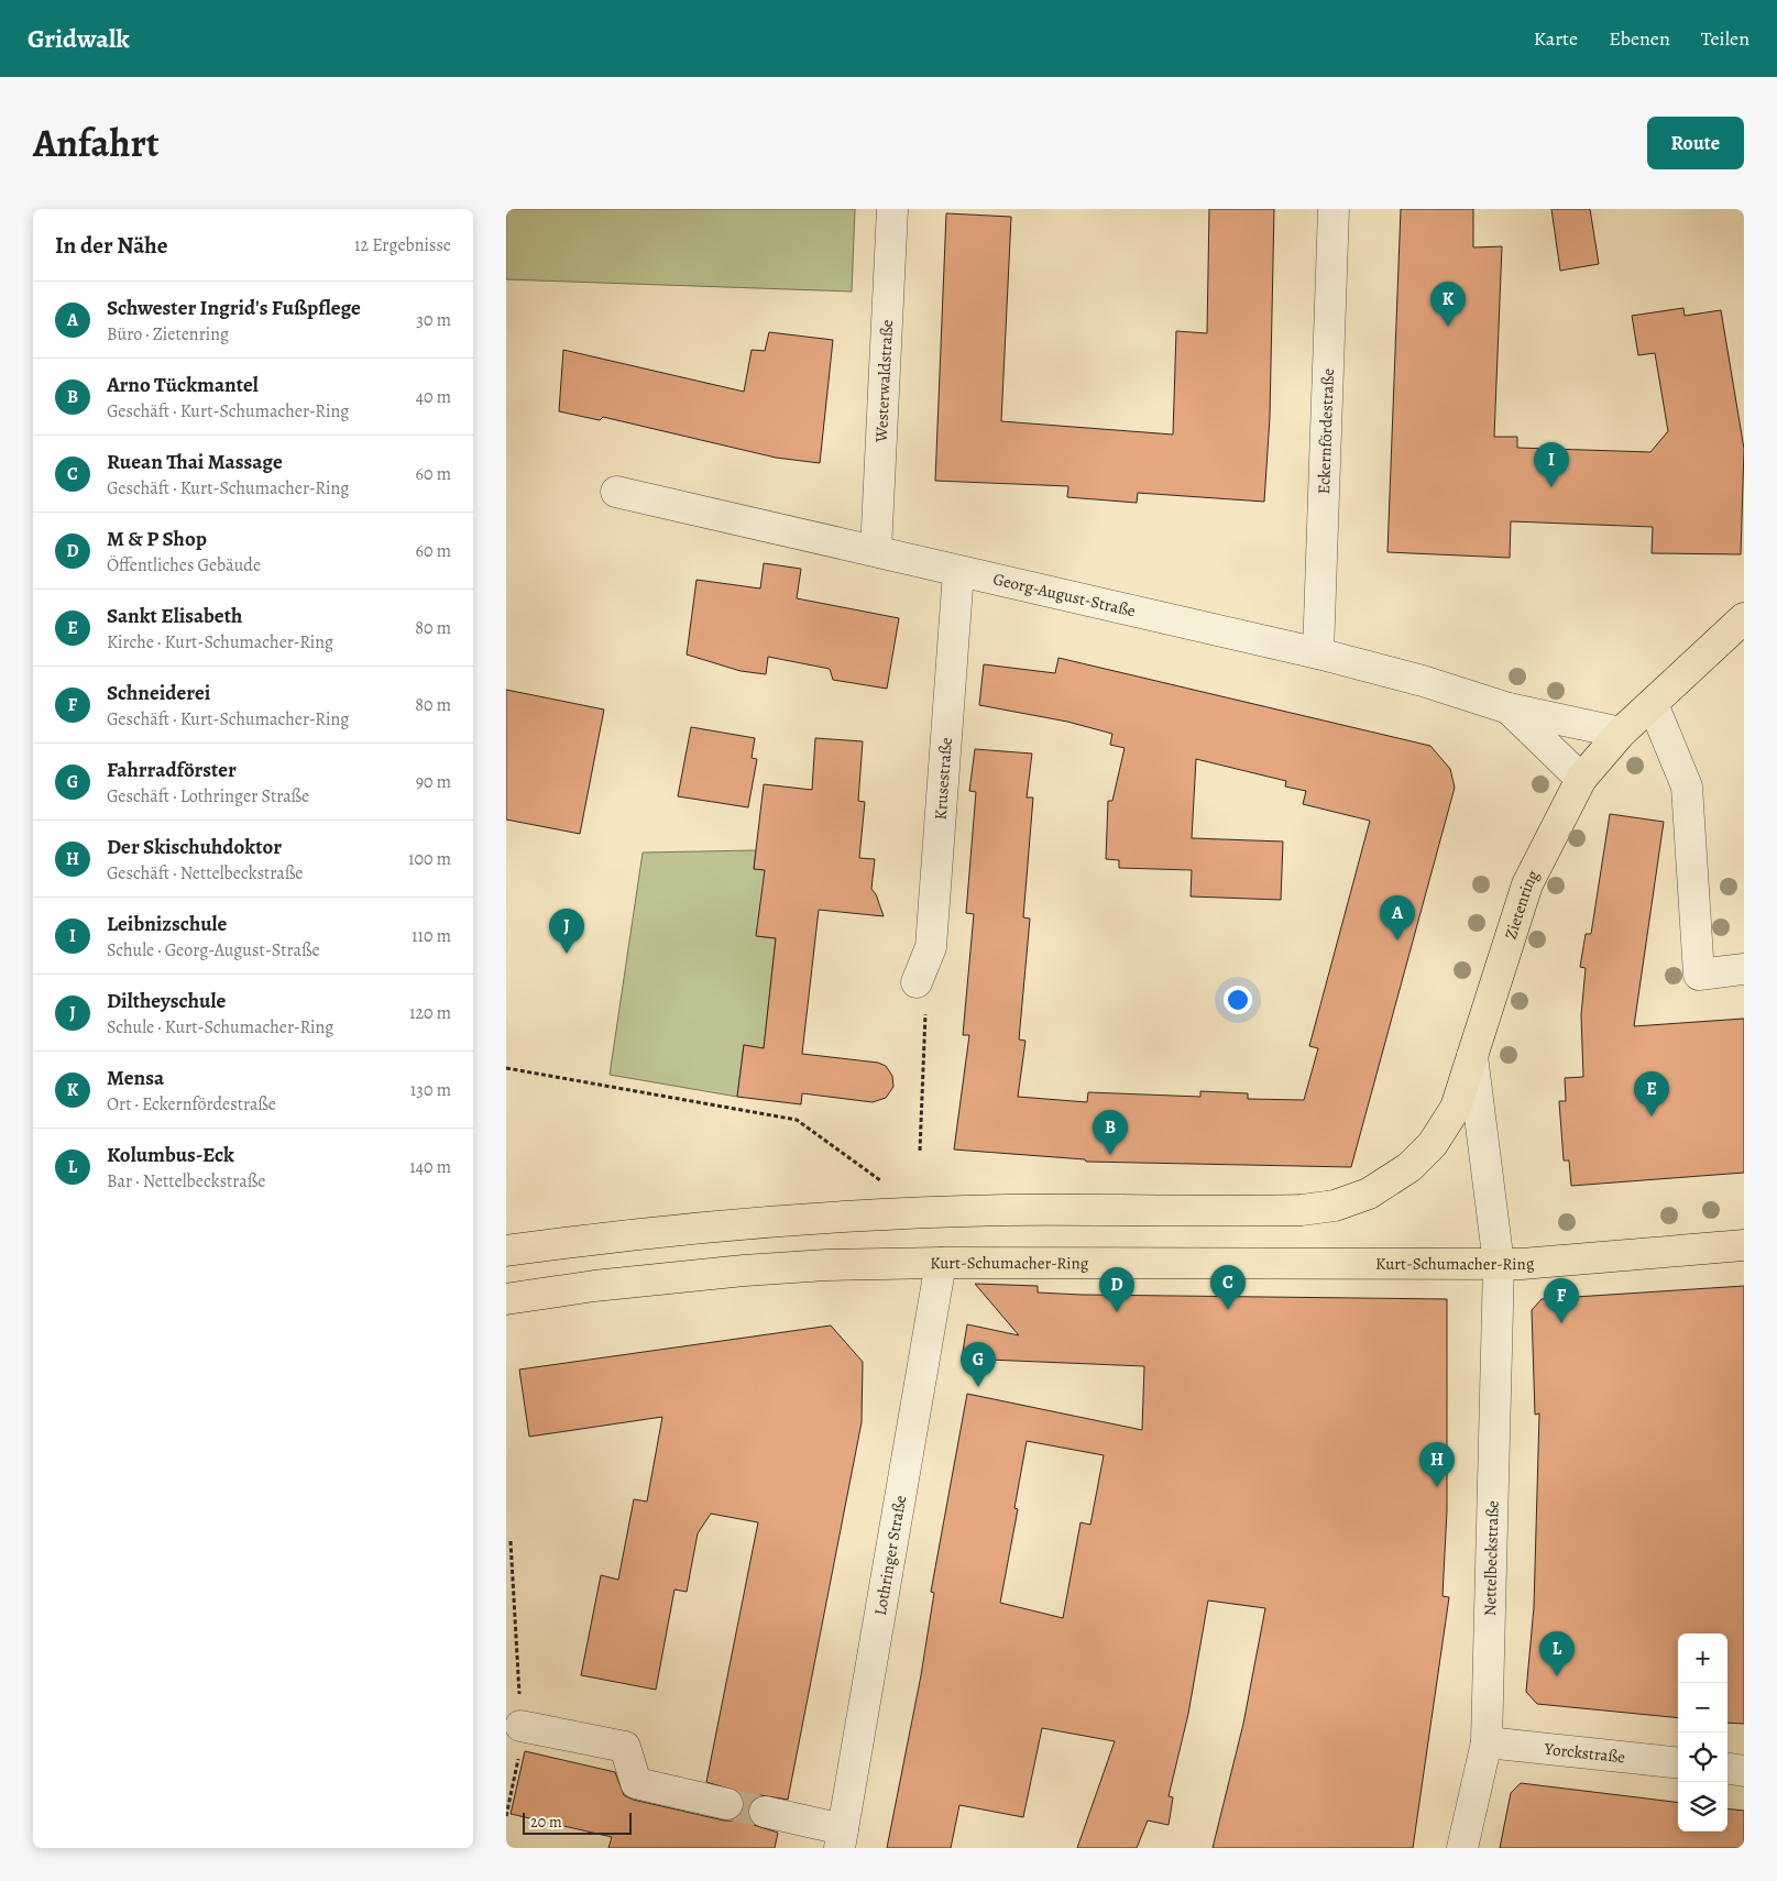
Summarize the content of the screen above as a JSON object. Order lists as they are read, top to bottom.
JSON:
{
  "streets": {
    "main road": ["Zietenring", "Kurt-Schumacher-Ring"],
    "street": [
      "Westerwaldstraße",
      "Eckernfördestraße",
      "Georg-August-Straße",
      "Krusestraße",
      "Lothringer Straße",
      "Nettelbeckstraße",
      "Yorckstraße"
    ]
  },
  "crossings": [
    ["Westerwaldstraße", "Georg-August-Straße"],
    ["Eckernfördestraße", "Georg-August-Straße"],
    ["Georg-August-Straße", "Krusestraße"],
    ["Georg-August-Straße", "Zietenring"],
    ["Zietenring", "Kurt-Schumacher-Ring"],
    ["Zietenring", "Nettelbeckstraße"],
    ["Kurt-Schumacher-Ring", "Lothringer Straße"],
    ["Kurt-Schumacher-Ring", "Nettelbeckstraße"],
    ["Nettelbeckstraße", "Yorckstraße"]
  ],
  "scale_bar": "20 m",
  "page": {
    "header": "Gridwalk",
    "nav": ["Karte", "Ebenen", "Teilen"],
    "title": "Anfahrt",
    "buttons": "Route",
    "heading": ["In der Nähe", "12 Ergebnisse"],
    "list": [
      {
        "mark": "A",
        "name": "Schwester Ingrid's Fußpflege",
        "note": "Büro · Zietenring",
        "value": "30 m"
      },
      {
        "mark": "B",
        "name": "Arno Tückmantel",
        "note": "Geschäft · Kurt-Schumacher-Ring",
        "value": "40 m"
      },
      {
        "mark": "C",
        "name": "Ruean Thai Massage",
        "note": "Geschäft · Kurt-Schumacher-Ring",
        "value": "60 m"
      },
      {
        "mark": "D",
        "name": "M & P Shop",
        "note": "Öffentliches Gebäude",
        "value": "60 m"
      },
      {
        "mark": "E",
        "name": "Sankt Elisabeth",
        "note": "Kirche · Kurt-Schumacher-Ring",
        "value": "80 m"
      },
      {
        "mark": "F",
        "name": "Schneiderei",
        "note": "Geschäft · Kurt-Schumacher-Ring",
        "value": "80 m"
      },
      {
        "mark": "G",
        "name": "Fahrradförster",
        "note": "Geschäft · Lothringer Straße",
        "value": "90 m"
      },
      {
        "mark": "H",
        "name": "Der Skischuhdoktor",
        "note": "Geschäft · Nettelbeckstraße",
        "value": "100 m"
      },
      {
        "mark": "I",
        "name": "Leibnizschule",
        "note": "Schule · Georg-August-Straße",
        "value": "110 m"
      },
      {
        "mark": "J",
        "name": "Diltheyschule",
        "note": "Schule · Kurt-Schumacher-Ring",
        "value": "120 m"
      },
      {
        "mark": "K",
        "name": "Mensa",
        "note": "Ort · Eckernfördestraße",
        "value": "130 m"
      },
      {
        "mark": "L",
        "name": "Kolumbus-Eck",
        "note": "Bar · Nettelbeckstraße",
        "value": "140 m"
      }
    ],
    "pins": [
      "K",
      "I",
      "A",
      "J",
      "E",
      "B",
      "C",
      "D",
      "F",
      "G",
      "H",
      "L"
    ],
    "map_buttons": ["+", "−"],
    "scale": "20 m"
  }
}
